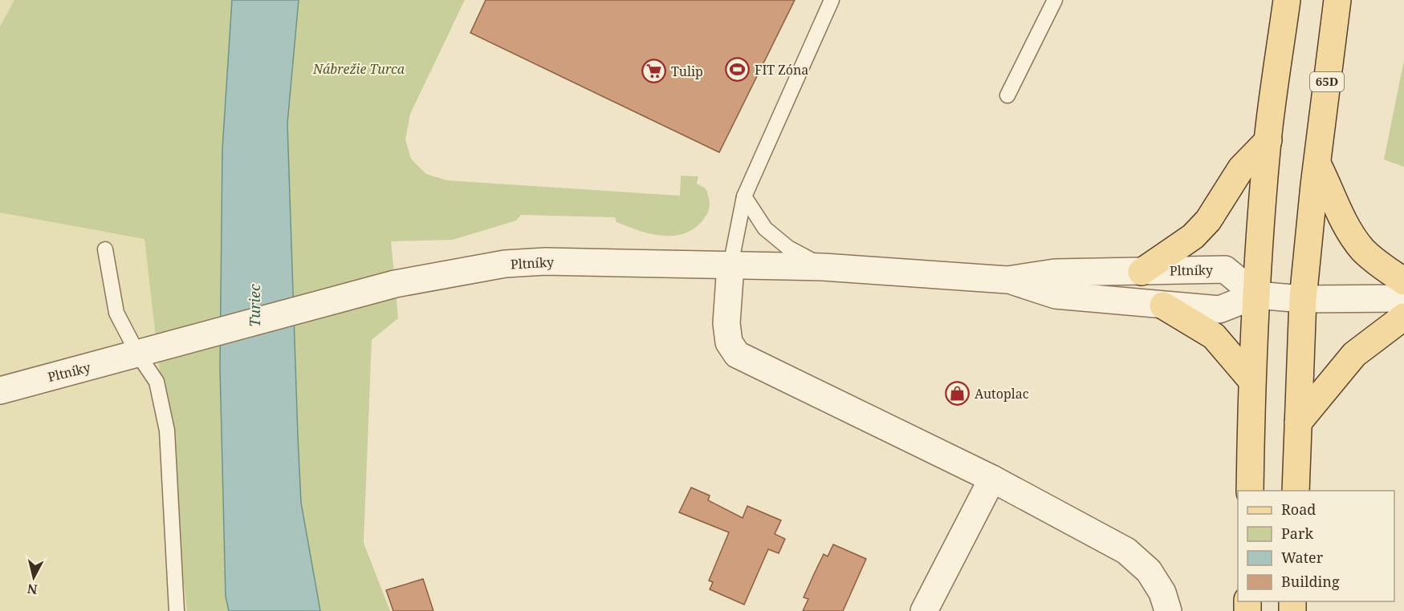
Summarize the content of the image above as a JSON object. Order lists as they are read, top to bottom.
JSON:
{
  "streets": {
    "main road": ["65D"],
    "street": ["Pltníky"]
  },
  "water": ["Turiec"],
  "parks": ["Nábrežie Turca"],
  "places": {
    "sports": ["FIT Zóna"],
    "supermarket": ["Tulip"],
    "shop": ["Autoplac"]
  },
  "legend": [
    "Road",
    "Park",
    "Water",
    "Building"
  ],
  "north": "bottom"
}
